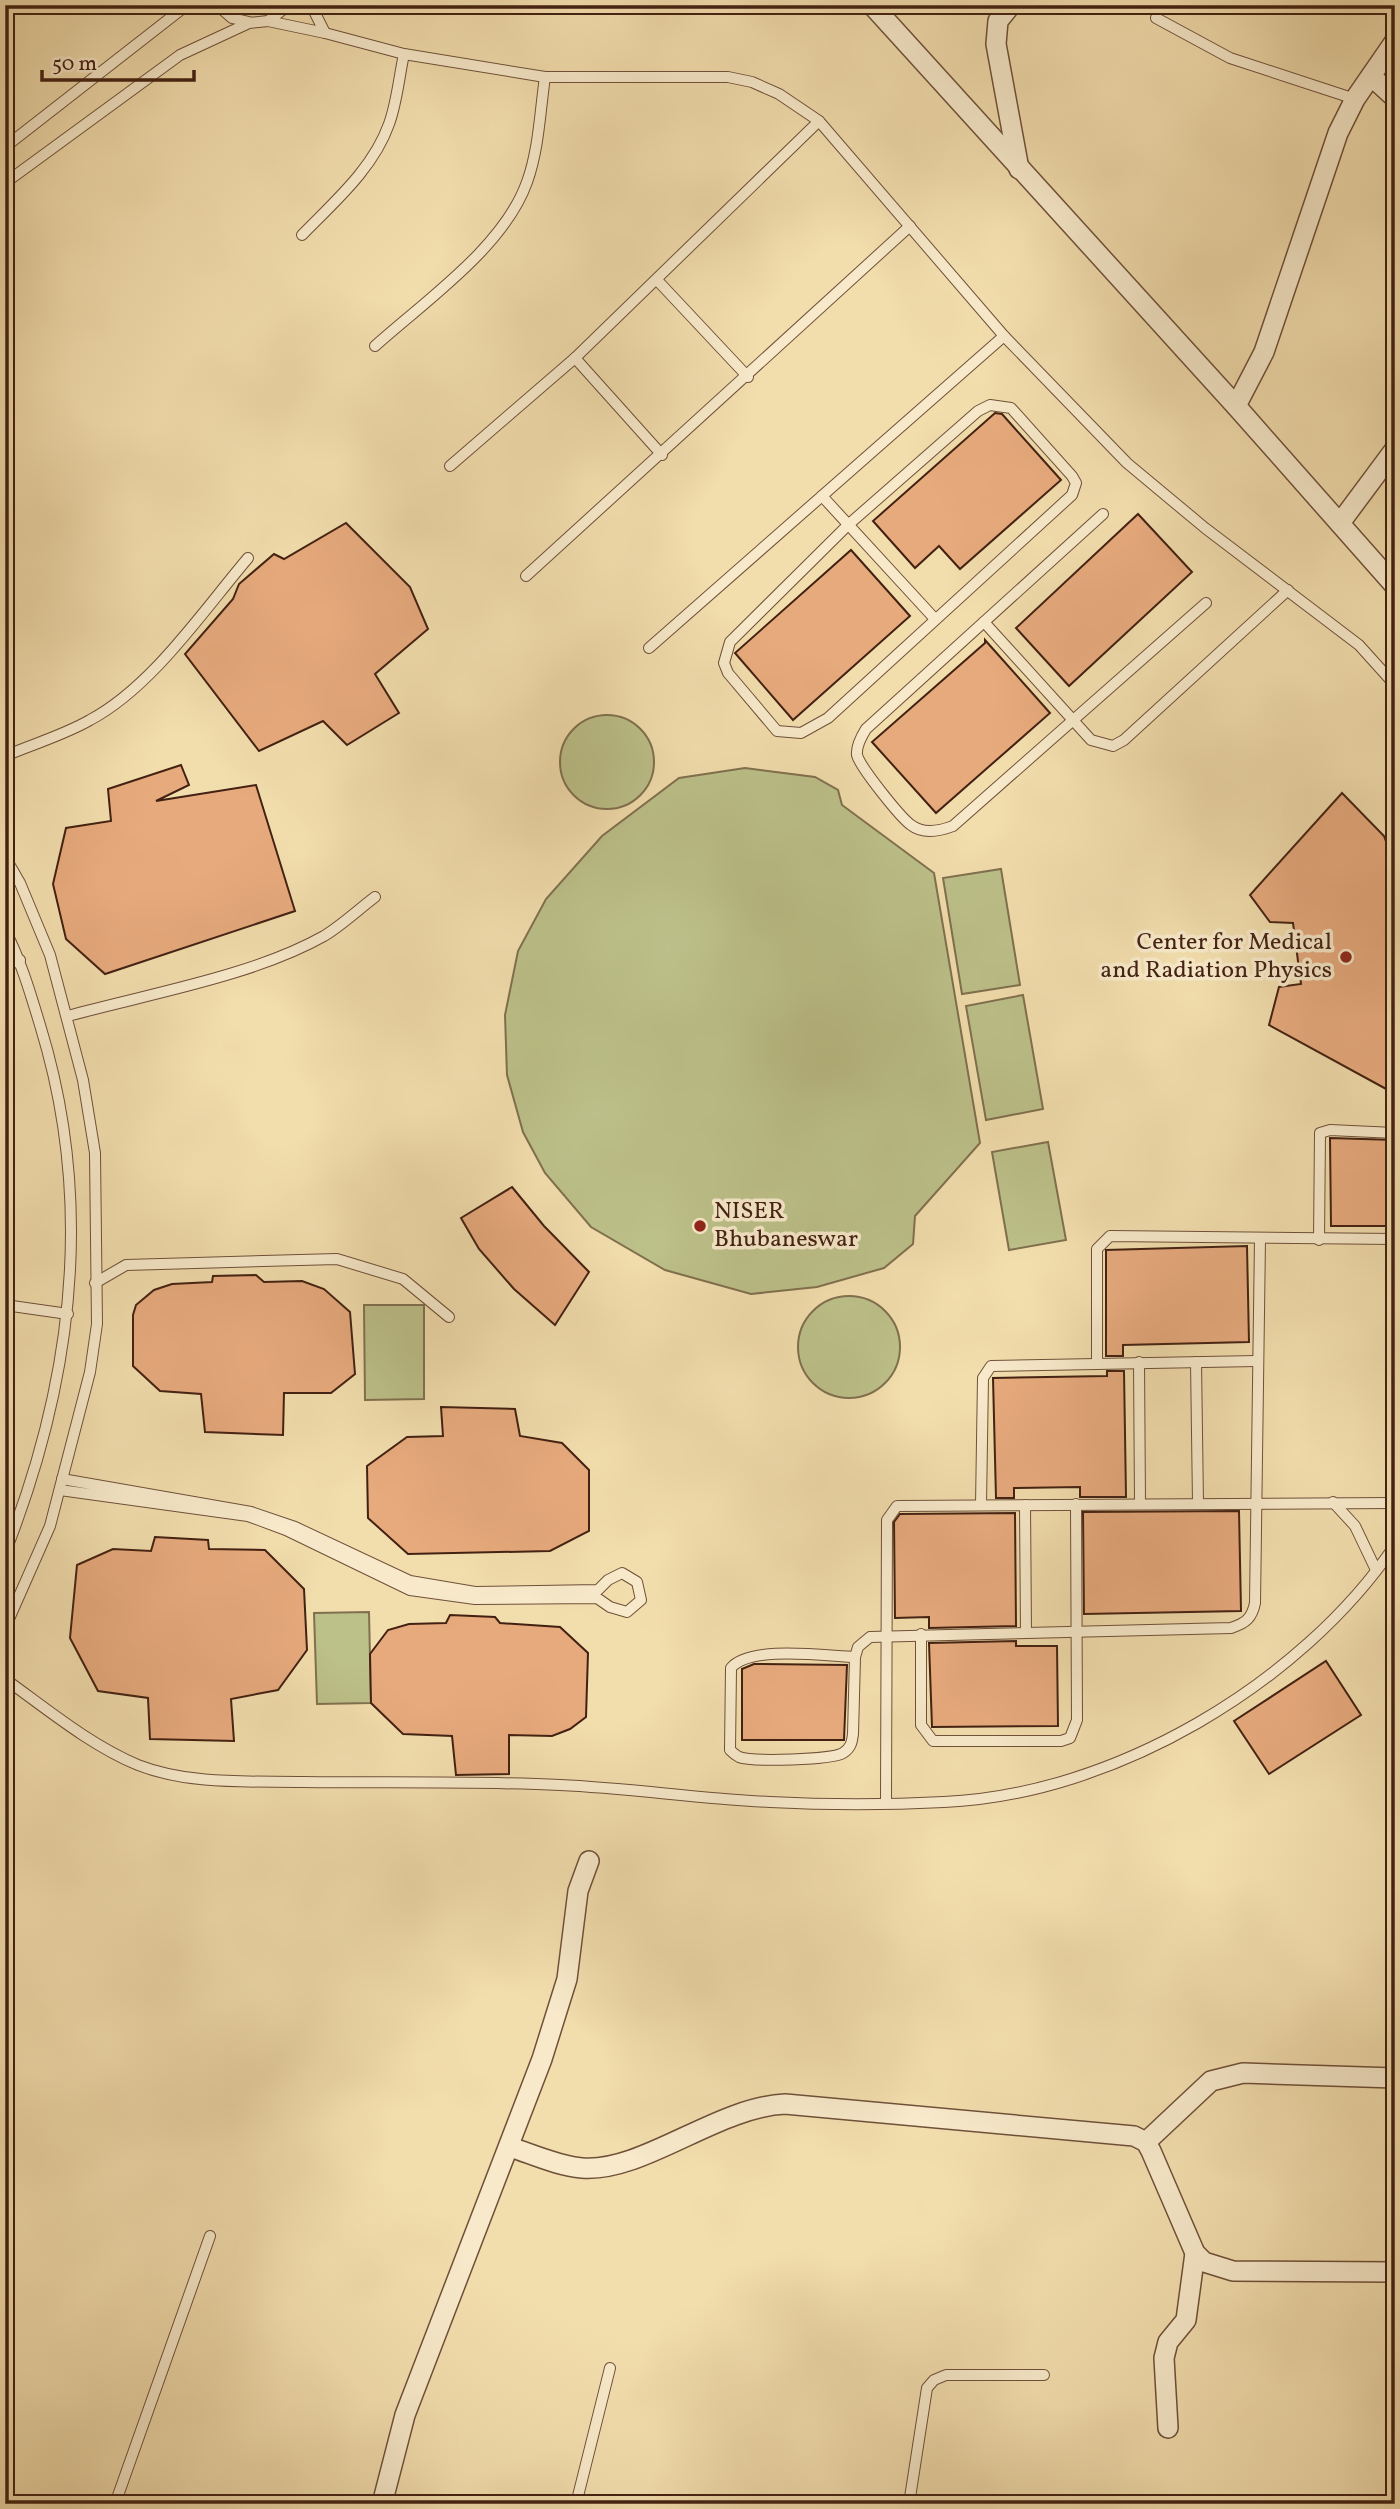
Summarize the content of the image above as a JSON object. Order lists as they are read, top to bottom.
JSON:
{
  "places": ["Center for Medical and Radiation Physics", "NISER Bhubaneswar"],
  "scale_bar": "50 m"
}
